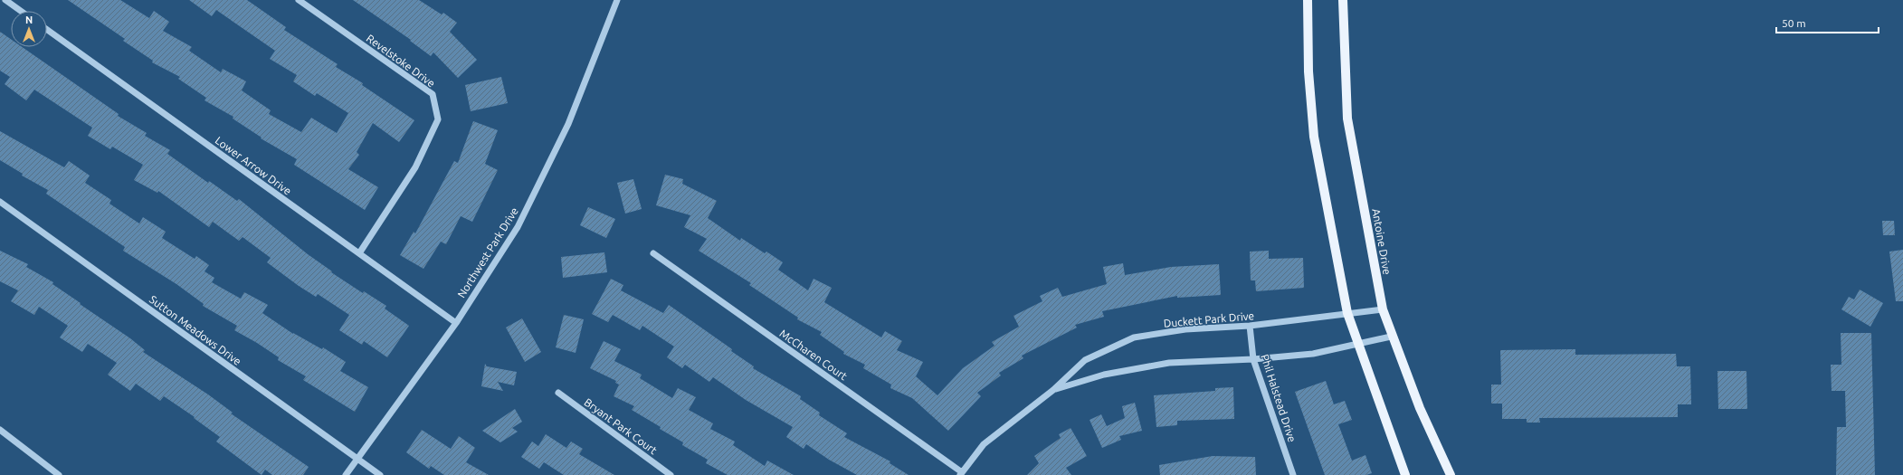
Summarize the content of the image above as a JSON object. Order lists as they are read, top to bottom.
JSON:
{
  "streets": {
    "main road": ["Antoine Drive"],
    "street": [
      "Revelstoke Drive",
      "Lower Arrow Drive",
      "Northwest Park Drive",
      "Duckett Park Drive",
      "Sutton Meadows Drive",
      "McCharen Court",
      "Phil Halstead Drive",
      "Bryant Park Court"
    ]
  },
  "crossings": [
    ["Revelstoke Drive", "Lower Arrow Drive"],
    ["Lower Arrow Drive", "Northwest Park Drive"],
    ["Antoine Drive", "Duckett Park Drive"],
    ["Northwest Park Drive", "Sutton Meadows Drive"],
    ["Duckett Park Drive", "McCharen Court"],
    ["Duckett Park Drive", "Phil Halstead Drive"]
  ],
  "scale_bar": "50 m",
  "north": "top"
}
